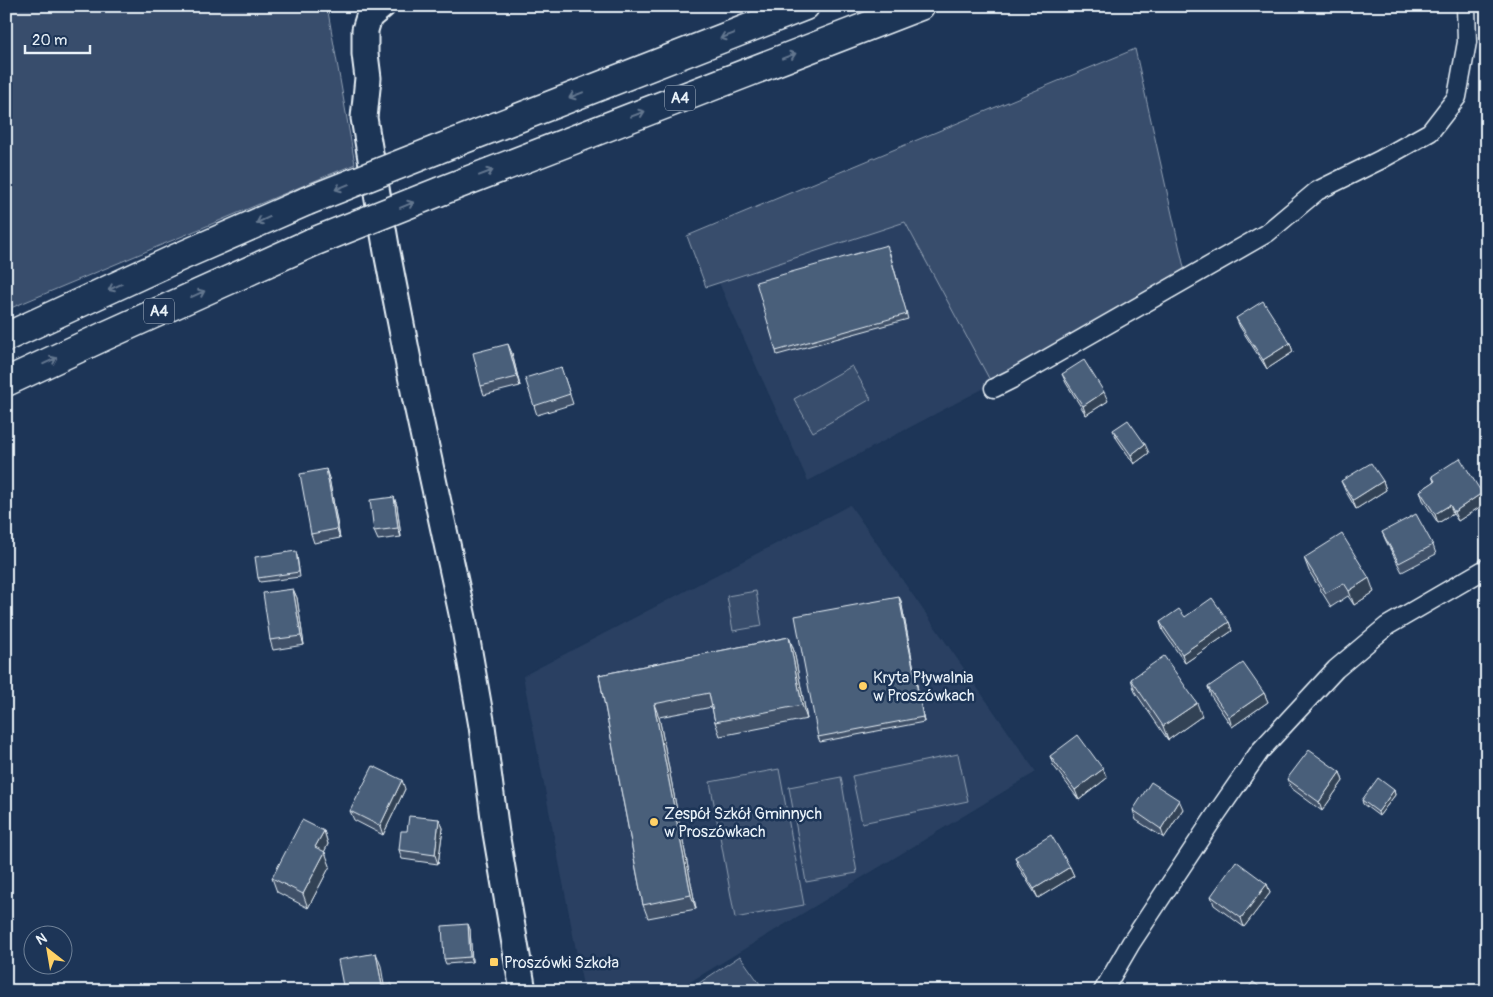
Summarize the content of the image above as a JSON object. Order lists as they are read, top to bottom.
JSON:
{
  "streets": {
    "highway": ["A4"]
  },
  "places": {
    "other": ["Kryta Pływalnia w Proszówkach", "Zespół Szkół Gminnych w Proszówkach"],
    "transit": ["Proszówki Szkoła"]
  },
  "scale_bar": "20 m",
  "north": "top left"
}
